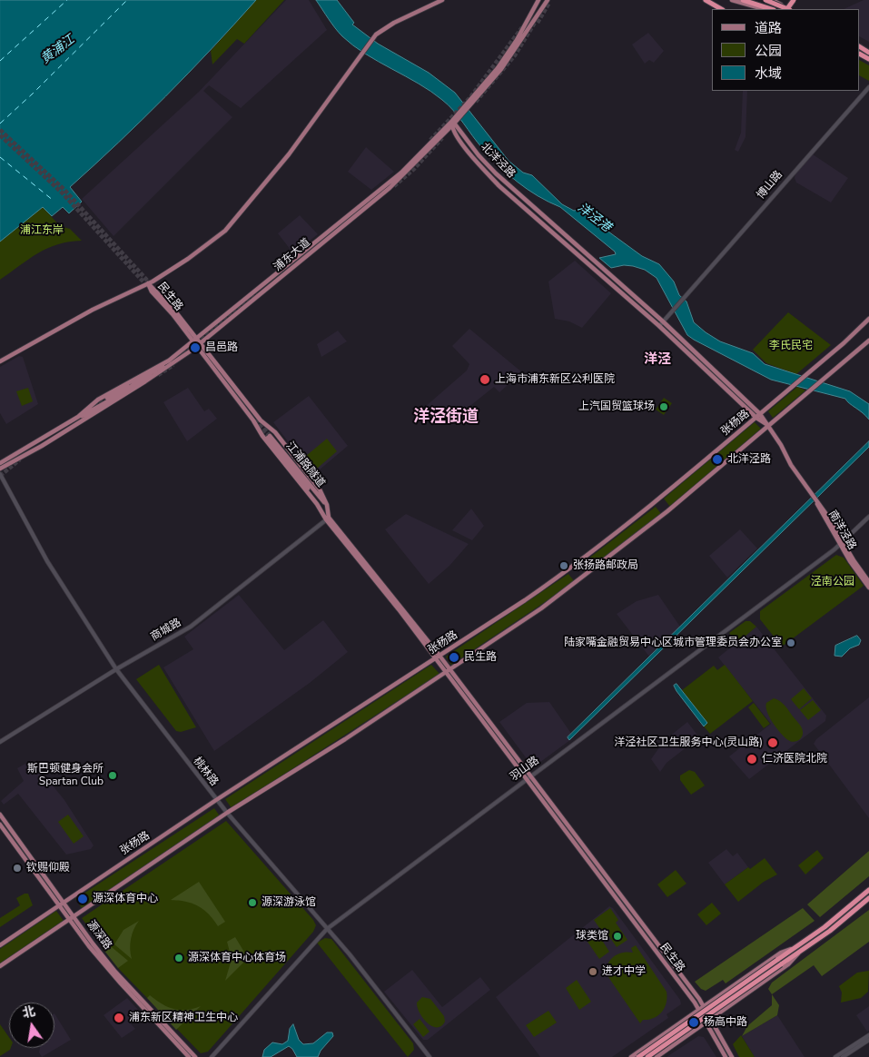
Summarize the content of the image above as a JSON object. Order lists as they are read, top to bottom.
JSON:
{
  "streets": {
    "main road": [
      "北洋泾路",
      "浦东大道",
      "民生路",
      "张杨路",
      "江浦路隧道",
      "南洋泾路",
      "源深路"
    ],
    "street": [
      "博山路",
      "商城路",
      "羽山路",
      "桃林路"
    ]
  },
  "crossings": [
    ["北洋泾路", "博山路"],
    ["北洋泾路", "浦东大道"],
    ["北洋泾路", "张杨路"],
    ["北洋泾路", "南洋泾路"],
    ["浦东大道", "民生路"],
    ["民生路", "张杨路"],
    ["民生路", "江浦路隧道"],
    ["民生路", "商城路"],
    ["民生路", "羽山路"],
    ["张杨路", "桃林路"],
    ["张杨路", "源深路"],
    ["南洋泾路", "羽山路"],
    ["商城路", "桃林路"],
    ["羽山路", "桃林路"]
  ],
  "districts": ["洋泾", "洋泾街道"],
  "water": ["黄浦江", "洋泾港"],
  "parks": ["浦江东岸", "李氏民宅", "泾南公园"],
  "places": [
    "昌邑路",
    "上海市浦东新区公利医院",
    "上汽国贸篮球场",
    "北洋泾路",
    "张扬路邮政局",
    "陆家嘴金融贸易中心区城市管理委员会办公室",
    "民生路",
    "洋泾社区卫生服务中心(灵山路)",
    "仁济医院北院",
    "斯巴顿健身会所 Spartan Club",
    "钦赐仰殿",
    "源深体育中心",
    "源深游泳馆",
    "球类馆",
    "源深体育中心体育场",
    "进才中学",
    "浦东新区精神卫生中心",
    "杨高中路"
  ],
  "legend": ["道路", "公园", "水域"],
  "north": "top"
}
